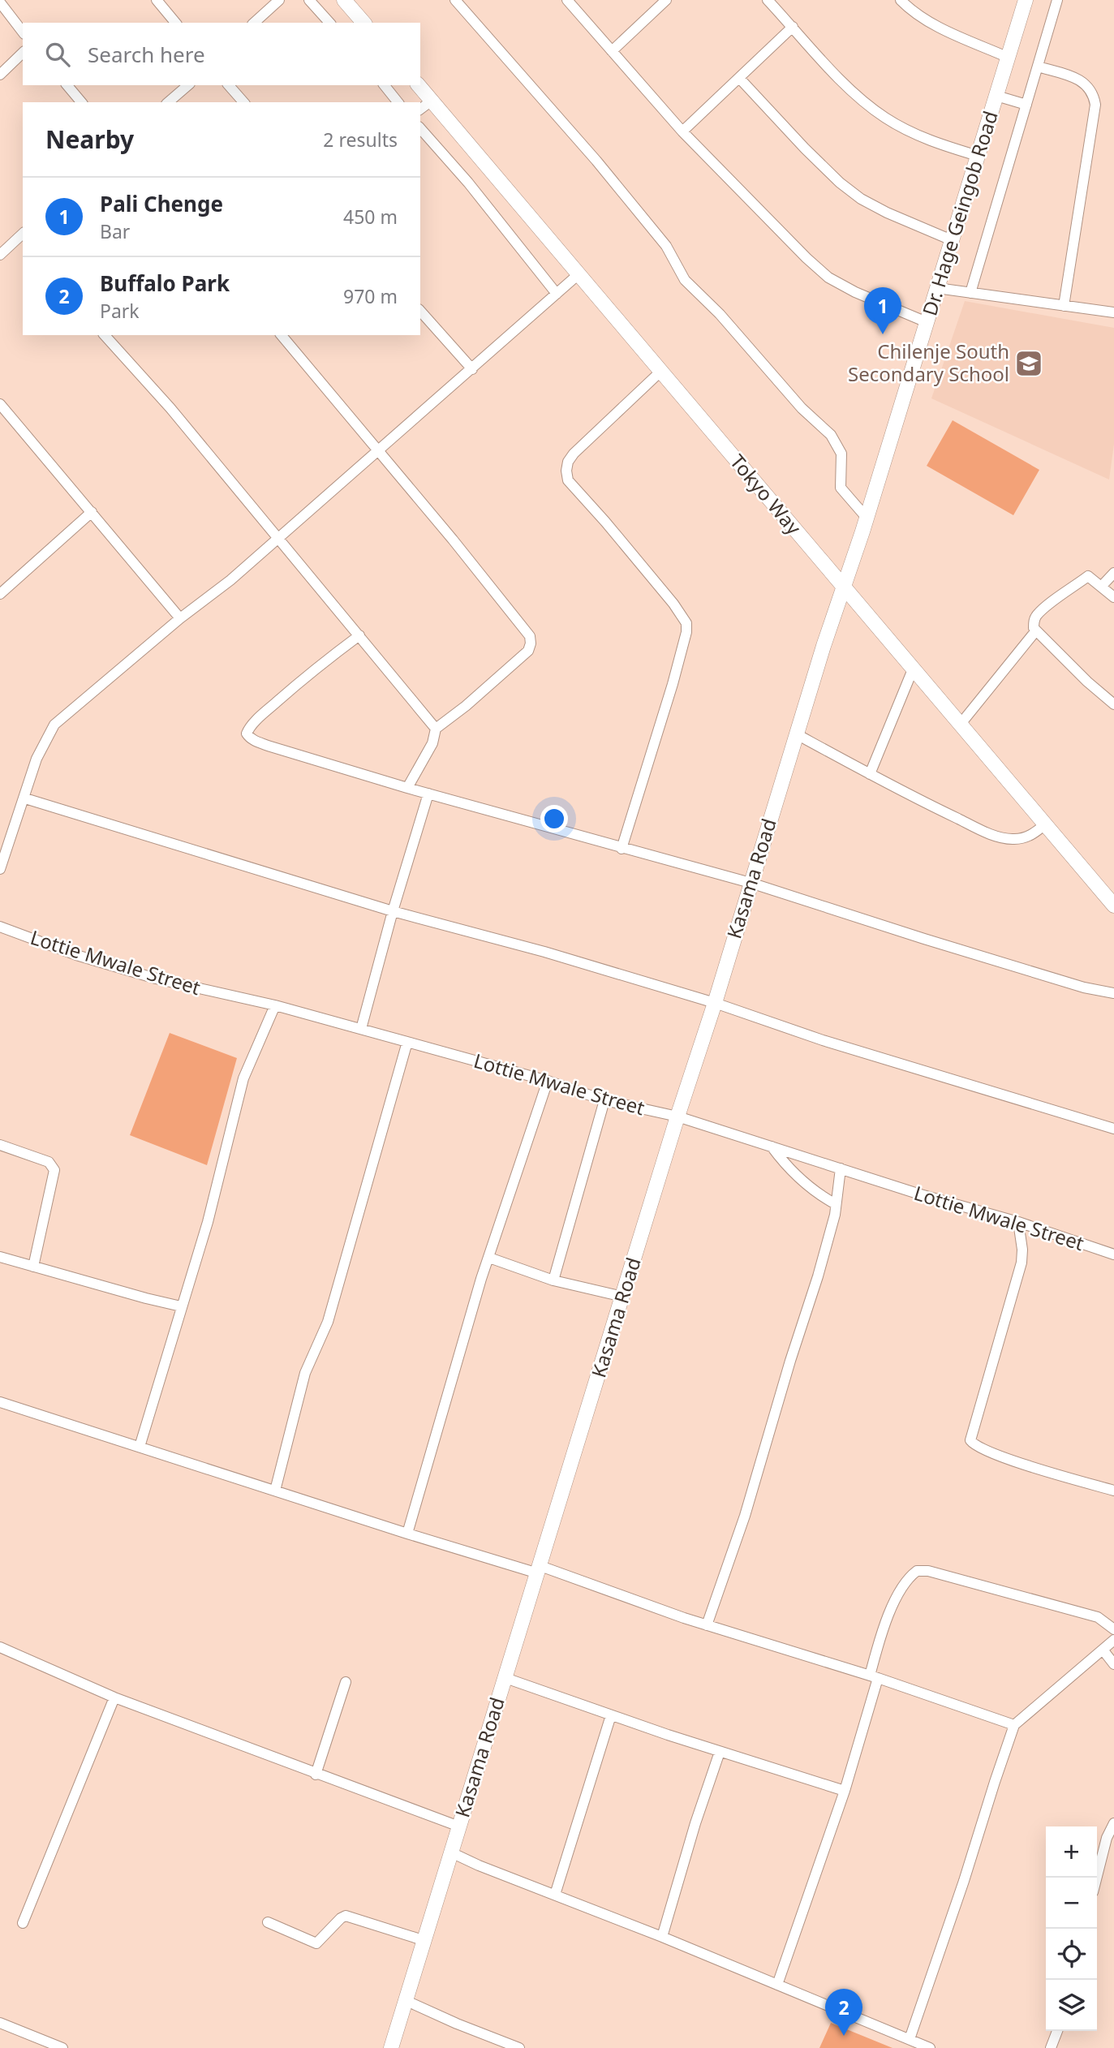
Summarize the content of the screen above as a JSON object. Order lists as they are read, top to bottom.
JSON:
{
  "streets": {
    "street": [
      "Dr. Hage Geingob Road",
      "Tokyo Way",
      "Kasama Road",
      "Lottie Mwale Street"
    ]
  },
  "crossings": [
    ["Dr. Hage Geingob Road", "Tokyo Way"],
    ["Dr. Hage Geingob Road", "Kasama Road"],
    ["Tokyo Way", "Kasama Road"],
    ["Kasama Road", "Lottie Mwale Street"]
  ],
  "places": {
    "school or university": ["Chilenje South Secondary School"]
  },
  "page": {
    "search": "Search here",
    "heading": ["Nearby", "2 results"],
    "list": [
      {
        "mark": "1",
        "name": "Pali Chenge",
        "note": "Bar",
        "value": "450 m"
      },
      {
        "mark": "2",
        "name": "Buffalo Park",
        "note": "Park",
        "value": "970 m"
      }
    ],
    "pins": ["1", "2"],
    "map_buttons": ["+", "−"]
  }
}
